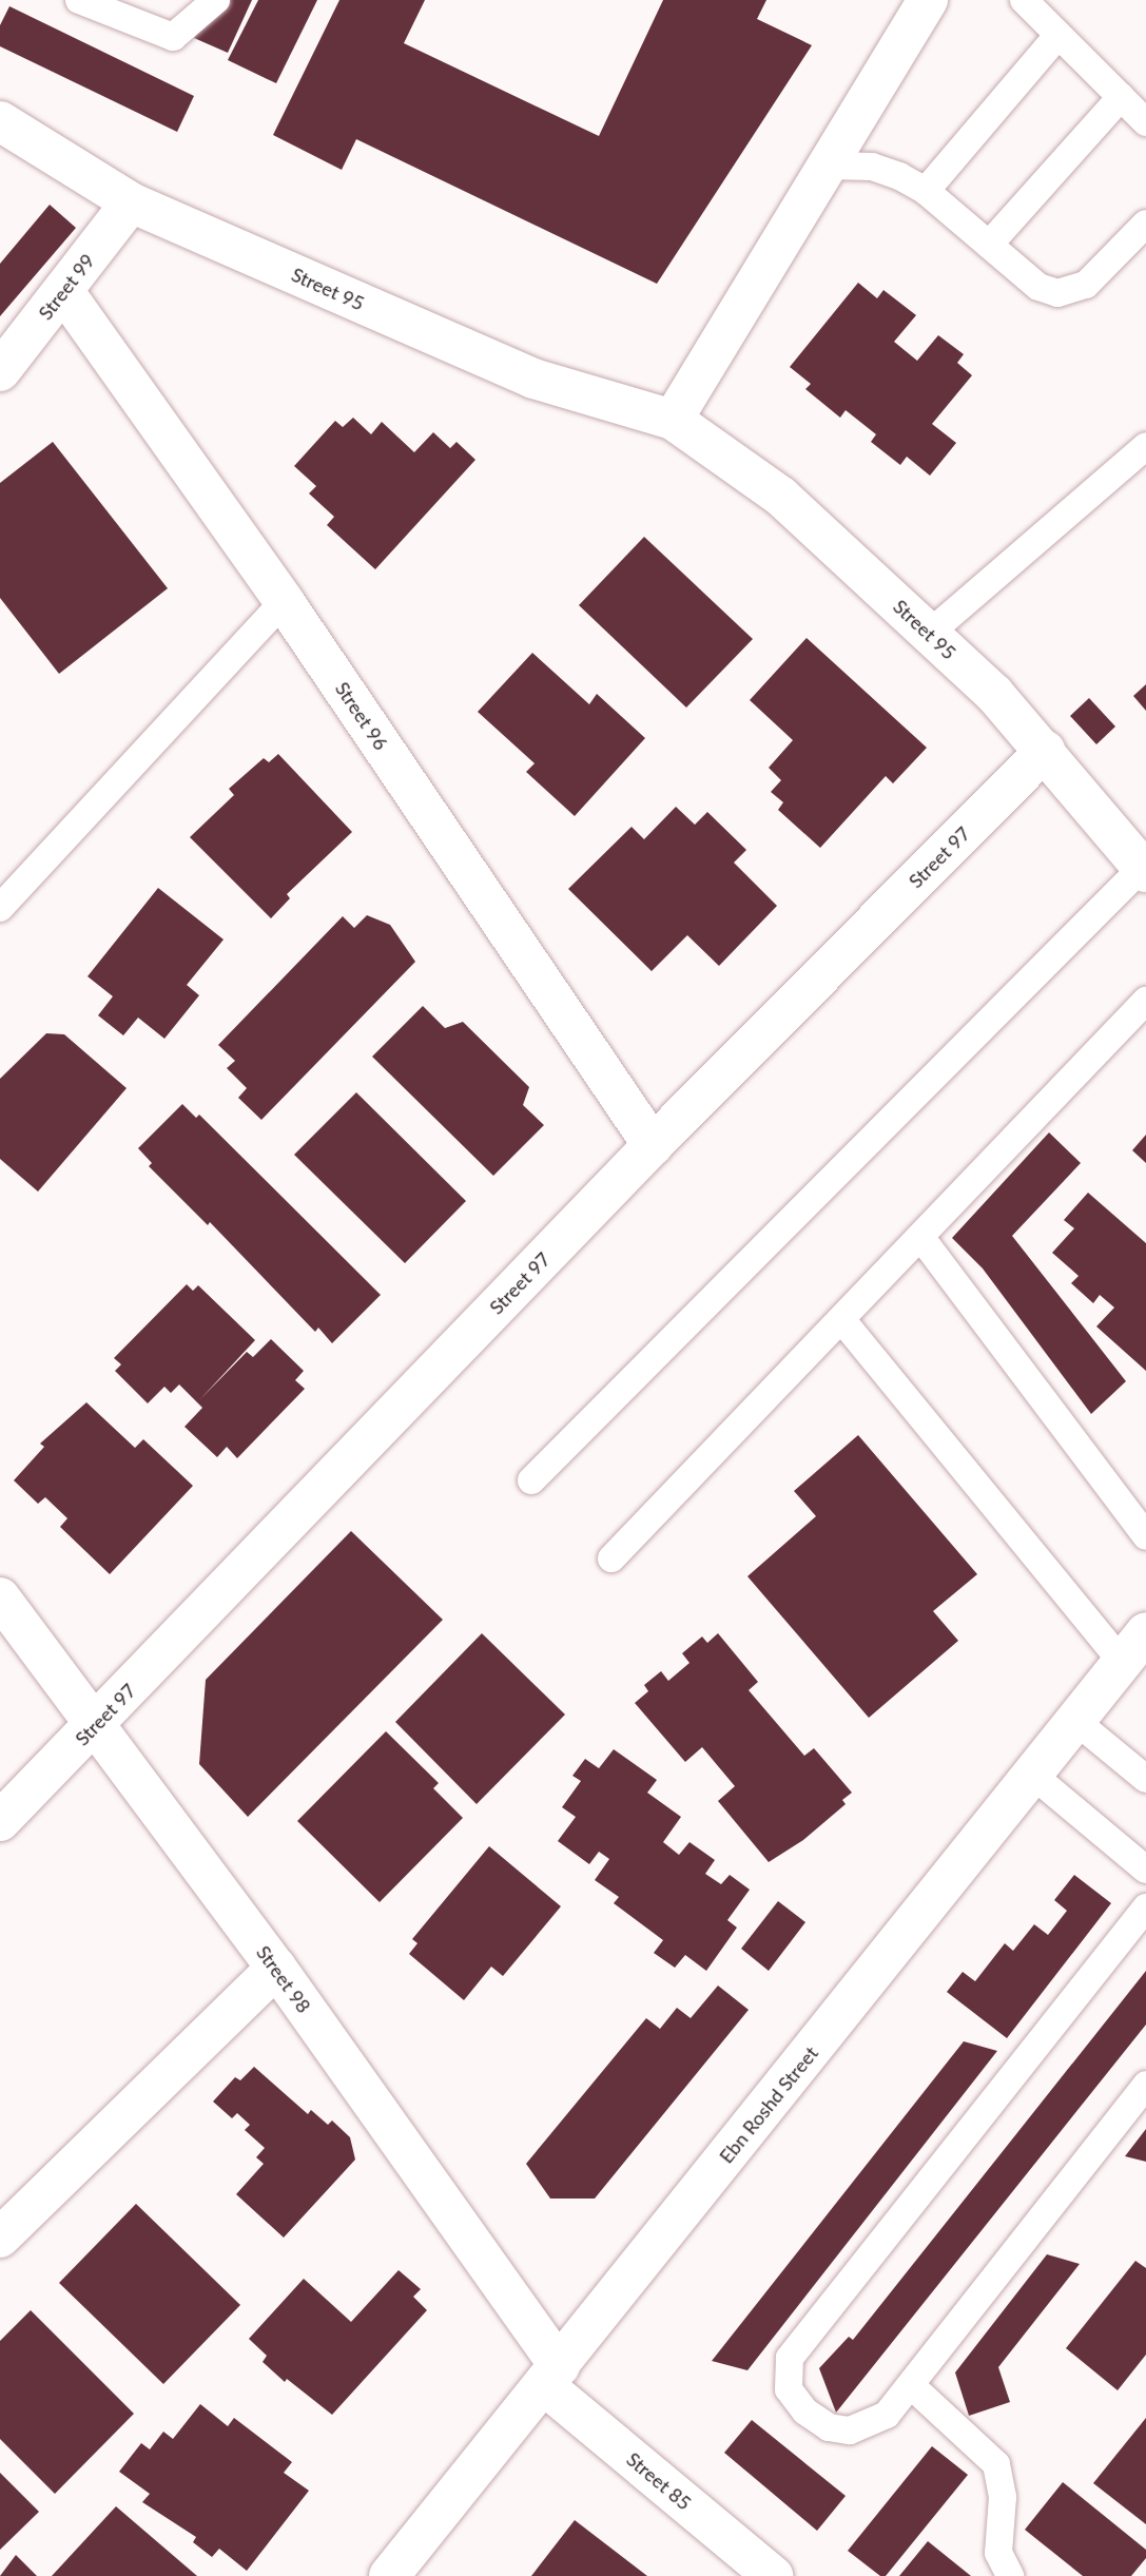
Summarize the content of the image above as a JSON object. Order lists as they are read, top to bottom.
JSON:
{
  "streets": {
    "street": [
      "Street 99",
      "Street 95",
      "Street 96",
      "Street 97",
      "Street 98",
      "Ebn Roshd Street",
      "Street 85"
    ]
  },
  "crossings": [
    ["Street 99", "Street 95"],
    ["Street 99", "Street 96"],
    ["Street 95", "Street 97"],
    ["Street 96", "Street 97"],
    ["Street 97", "Street 98"],
    ["Street 98", "Ebn Roshd Street"],
    ["Street 98", "Street 85"],
    ["Ebn Roshd Street", "Street 85"]
  ]
}
